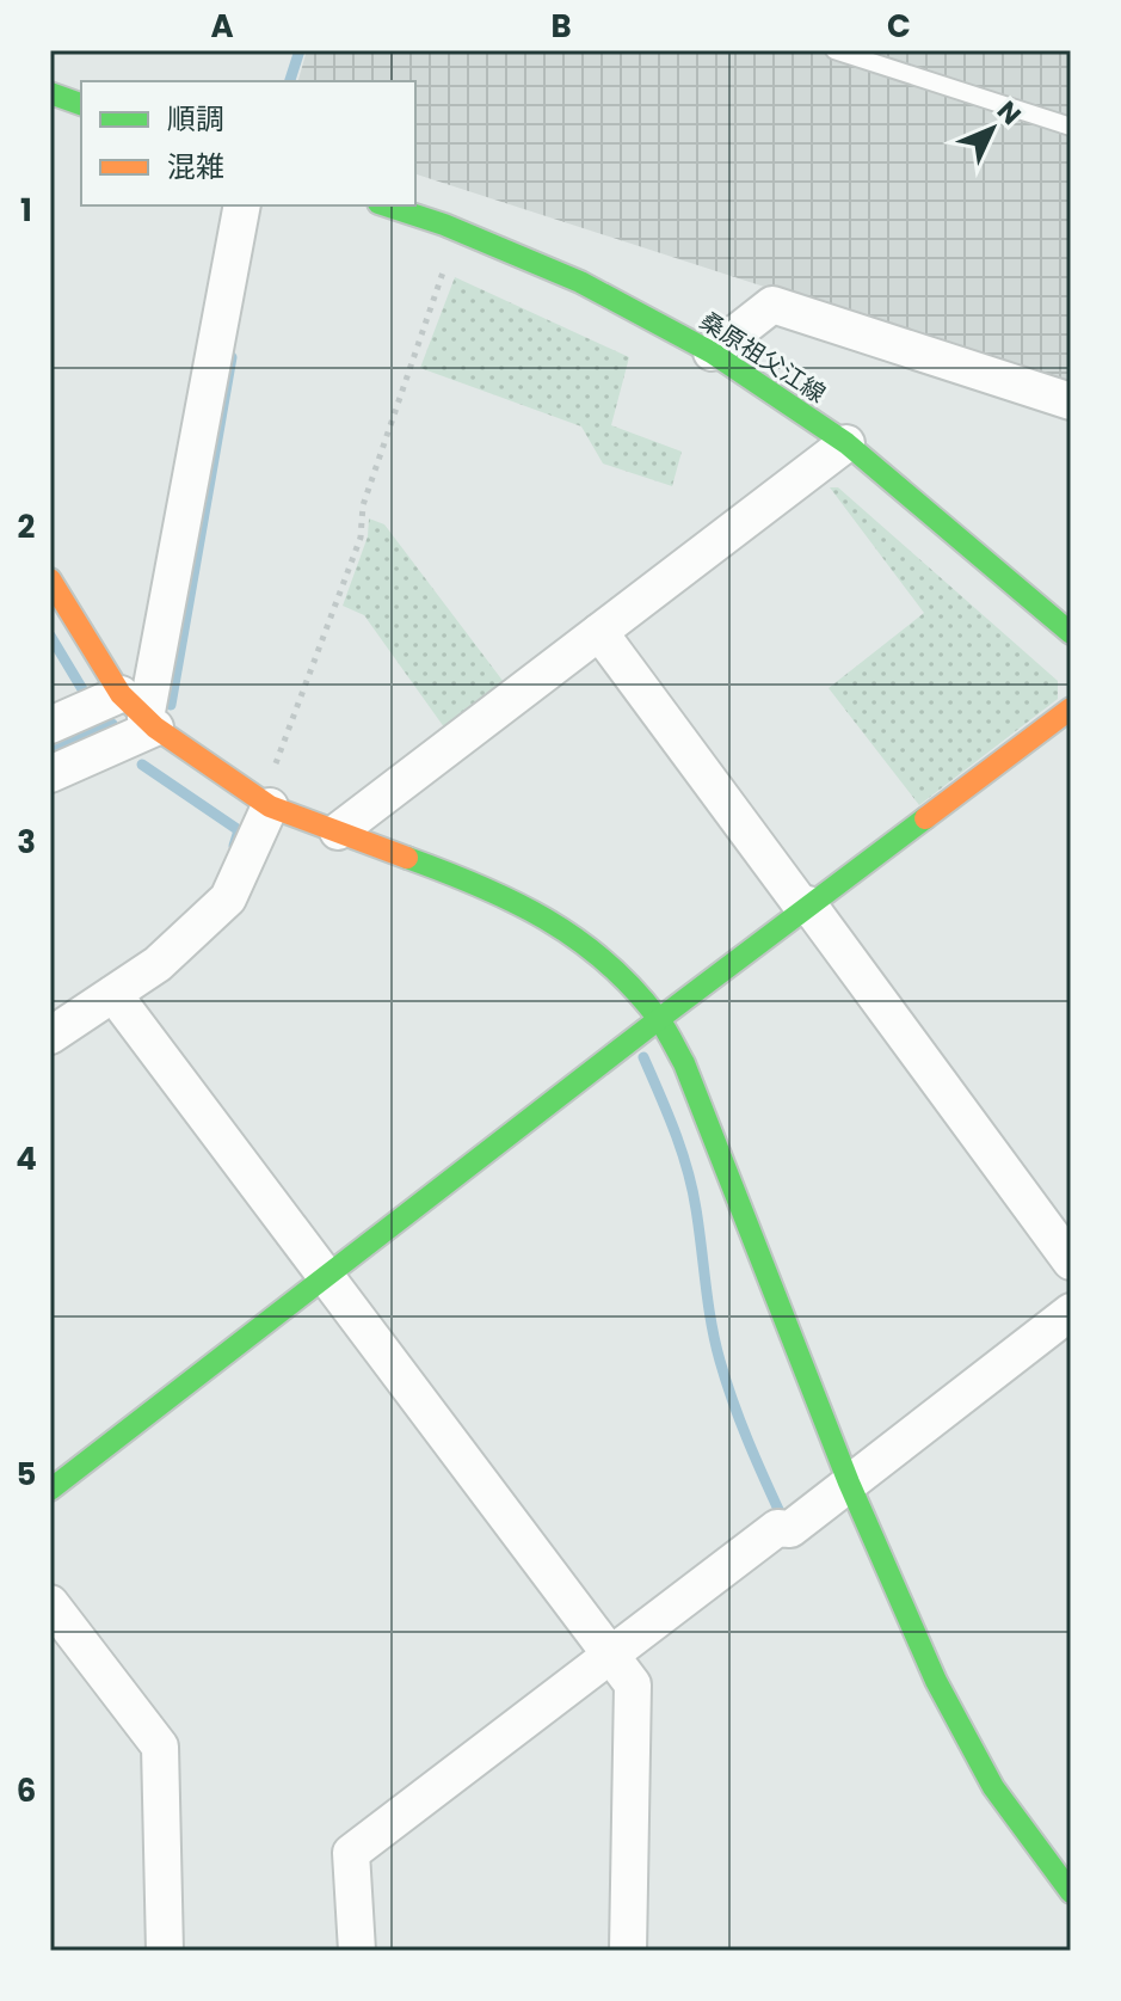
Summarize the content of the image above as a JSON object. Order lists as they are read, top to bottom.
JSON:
{
  "streets": {
    "street": ["桑原祖父江線"]
  },
  "legend": ["順調", "混雑"],
  "north": "top right",
  "grid": {
    "columns": ["A", "B", "C"],
    "rows": [
      "1",
      "2",
      "3",
      "4",
      "5",
      "6"
    ]
  }
}
